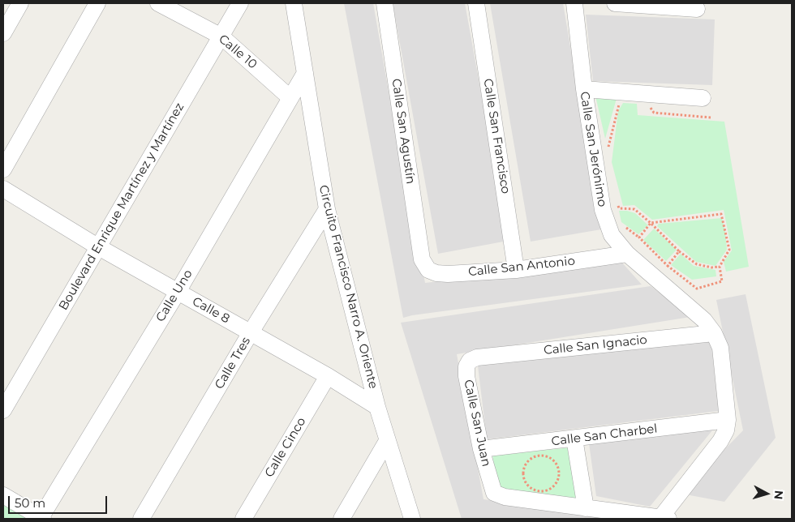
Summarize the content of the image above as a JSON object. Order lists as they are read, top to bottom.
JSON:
{
  "streets": {
    "street": [
      "Calle 10",
      "Calle San Agustín",
      "Calle San Francisco",
      "Calle San Jerónimo",
      "Boulevard Enrique Martínez y Martínez",
      "Calle San Antonio",
      "Circuito Francisco Narro A. Oriente",
      "Calle Uno",
      "Calle 8",
      "Calle San Ignacio",
      "Calle Tres",
      "Calle San Juan",
      "Calle San Charbel",
      "Calle Cinco"
    ]
  },
  "crossings": [
    ["Calle 10", "Boulevard Enrique Martínez y Martínez"],
    ["Calle 10", "Calle Uno"],
    ["Calle San Agustín", "Calle San Antonio"],
    ["Calle San Francisco", "Calle San Antonio"],
    ["Calle San Jerónimo", "Calle San Antonio"],
    ["Calle San Jerónimo", "Calle San Ignacio"],
    ["Calle San Jerónimo", "Calle San Charbel"],
    ["Boulevard Enrique Martínez y Martínez", "Calle 8"],
    ["Circuito Francisco Narro A. Oriente", "Calle Uno"],
    ["Circuito Francisco Narro A. Oriente", "Calle 8"],
    ["Circuito Francisco Narro A. Oriente", "Calle Tres"],
    ["Calle Uno", "Calle 8"],
    ["Calle 8", "Calle Tres"],
    ["Calle 8", "Calle Cinco"],
    ["Calle San Ignacio", "Calle San Juan"],
    ["Calle San Juan", "Calle San Charbel"]
  ],
  "scale_bar": "50 m",
  "north": "right"
}
